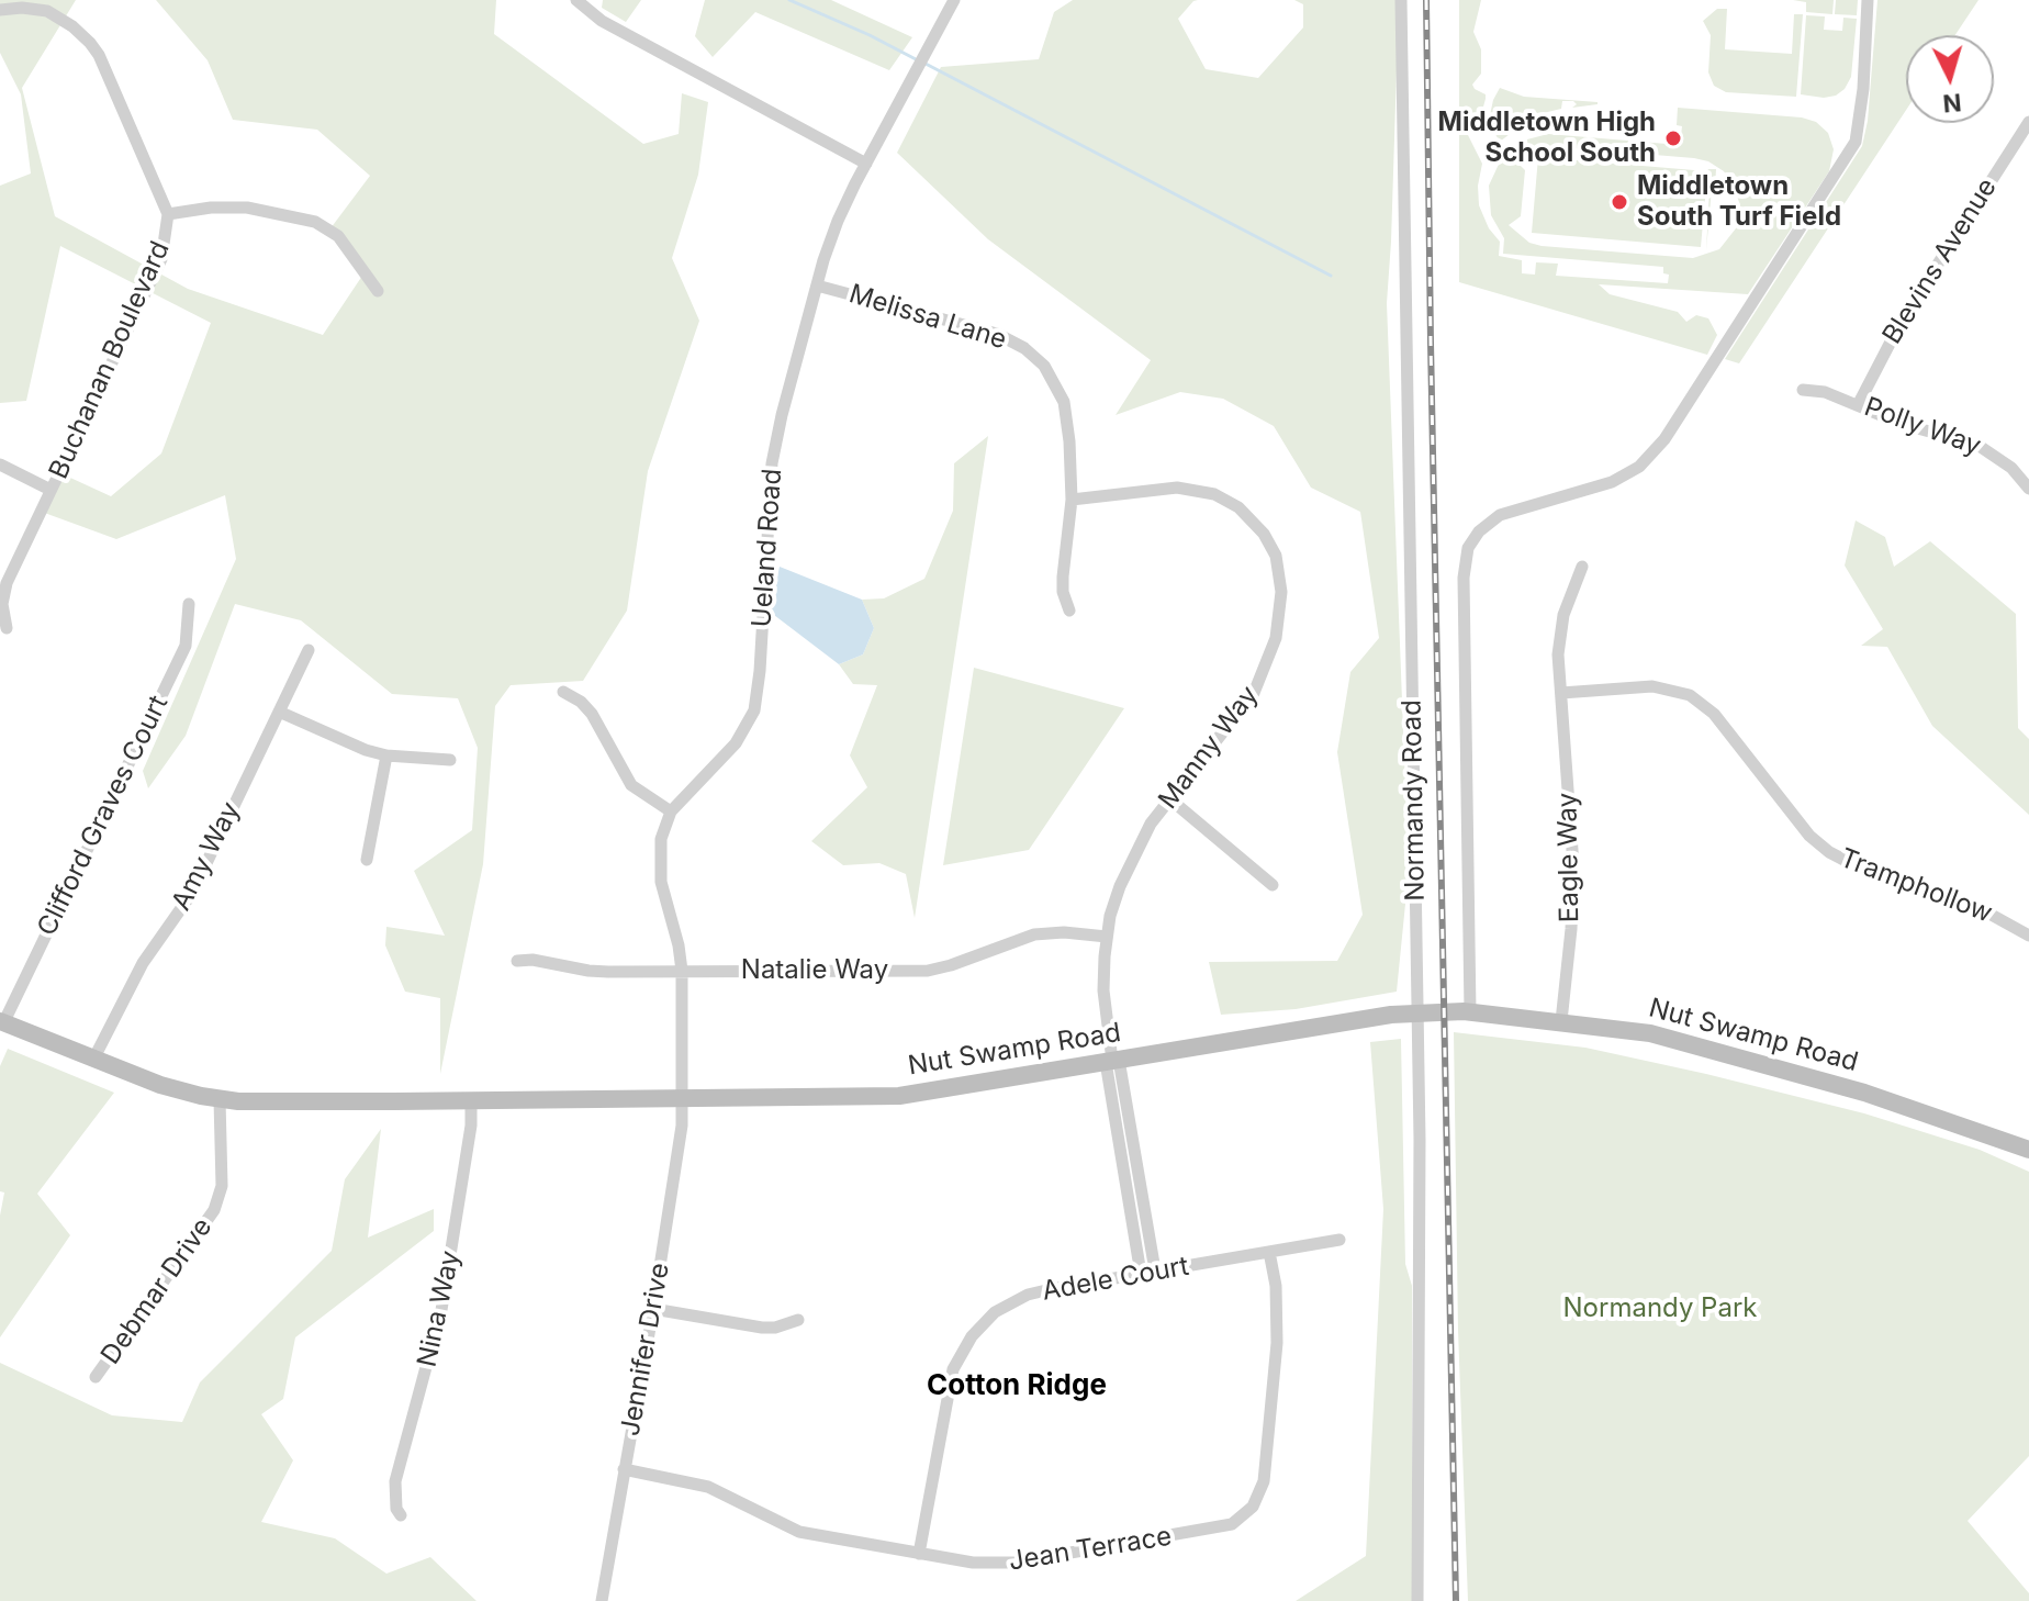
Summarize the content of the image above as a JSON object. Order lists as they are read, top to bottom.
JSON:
{
  "streets": {
    "main road": ["Nut Swamp Road"],
    "street": [
      "Blevins Avenue",
      "Melissa Lane",
      "Buchanan Boulevard",
      "Polly Way",
      "Ueland Road",
      "Manny Way",
      "Normandy Road",
      "Clifford Graves Court",
      "Amy Way",
      "Eagle Way",
      "Tramphollow",
      "Natalie Way",
      "Adele Court",
      "Debmar Drive",
      "Nina Way",
      "Jennifer Drive",
      "Jean Terrace"
    ]
  },
  "crossings": [
    ["Blevins Avenue", "Polly Way"],
    ["Melissa Lane", "Ueland Road"],
    ["Melissa Lane", "Manny Way"],
    ["Ueland Road", "Natalie Way"],
    ["Ueland Road", "Nut Swamp Road"],
    ["Ueland Road", "Jennifer Drive"],
    ["Manny Way", "Natalie Way"],
    ["Manny Way", "Nut Swamp Road"],
    ["Normandy Road", "Nut Swamp Road"],
    ["Clifford Graves Court", "Nut Swamp Road"],
    ["Amy Way", "Nut Swamp Road"],
    ["Eagle Way", "Tramphollow"],
    ["Eagle Way", "Nut Swamp Road"],
    ["Nut Swamp Road", "Debmar Drive"],
    ["Nut Swamp Road", "Nina Way"],
    ["Nut Swamp Road", "Jennifer Drive"],
    ["Adele Court", "Jean Terrace"],
    ["Jennifer Drive", "Jean Terrace"]
  ],
  "districts": ["Cotton Ridge"],
  "parks": ["Normandy Park"],
  "places": ["Middletown High School South", "Middletown South Turf Field"],
  "north": "bottom"
}
